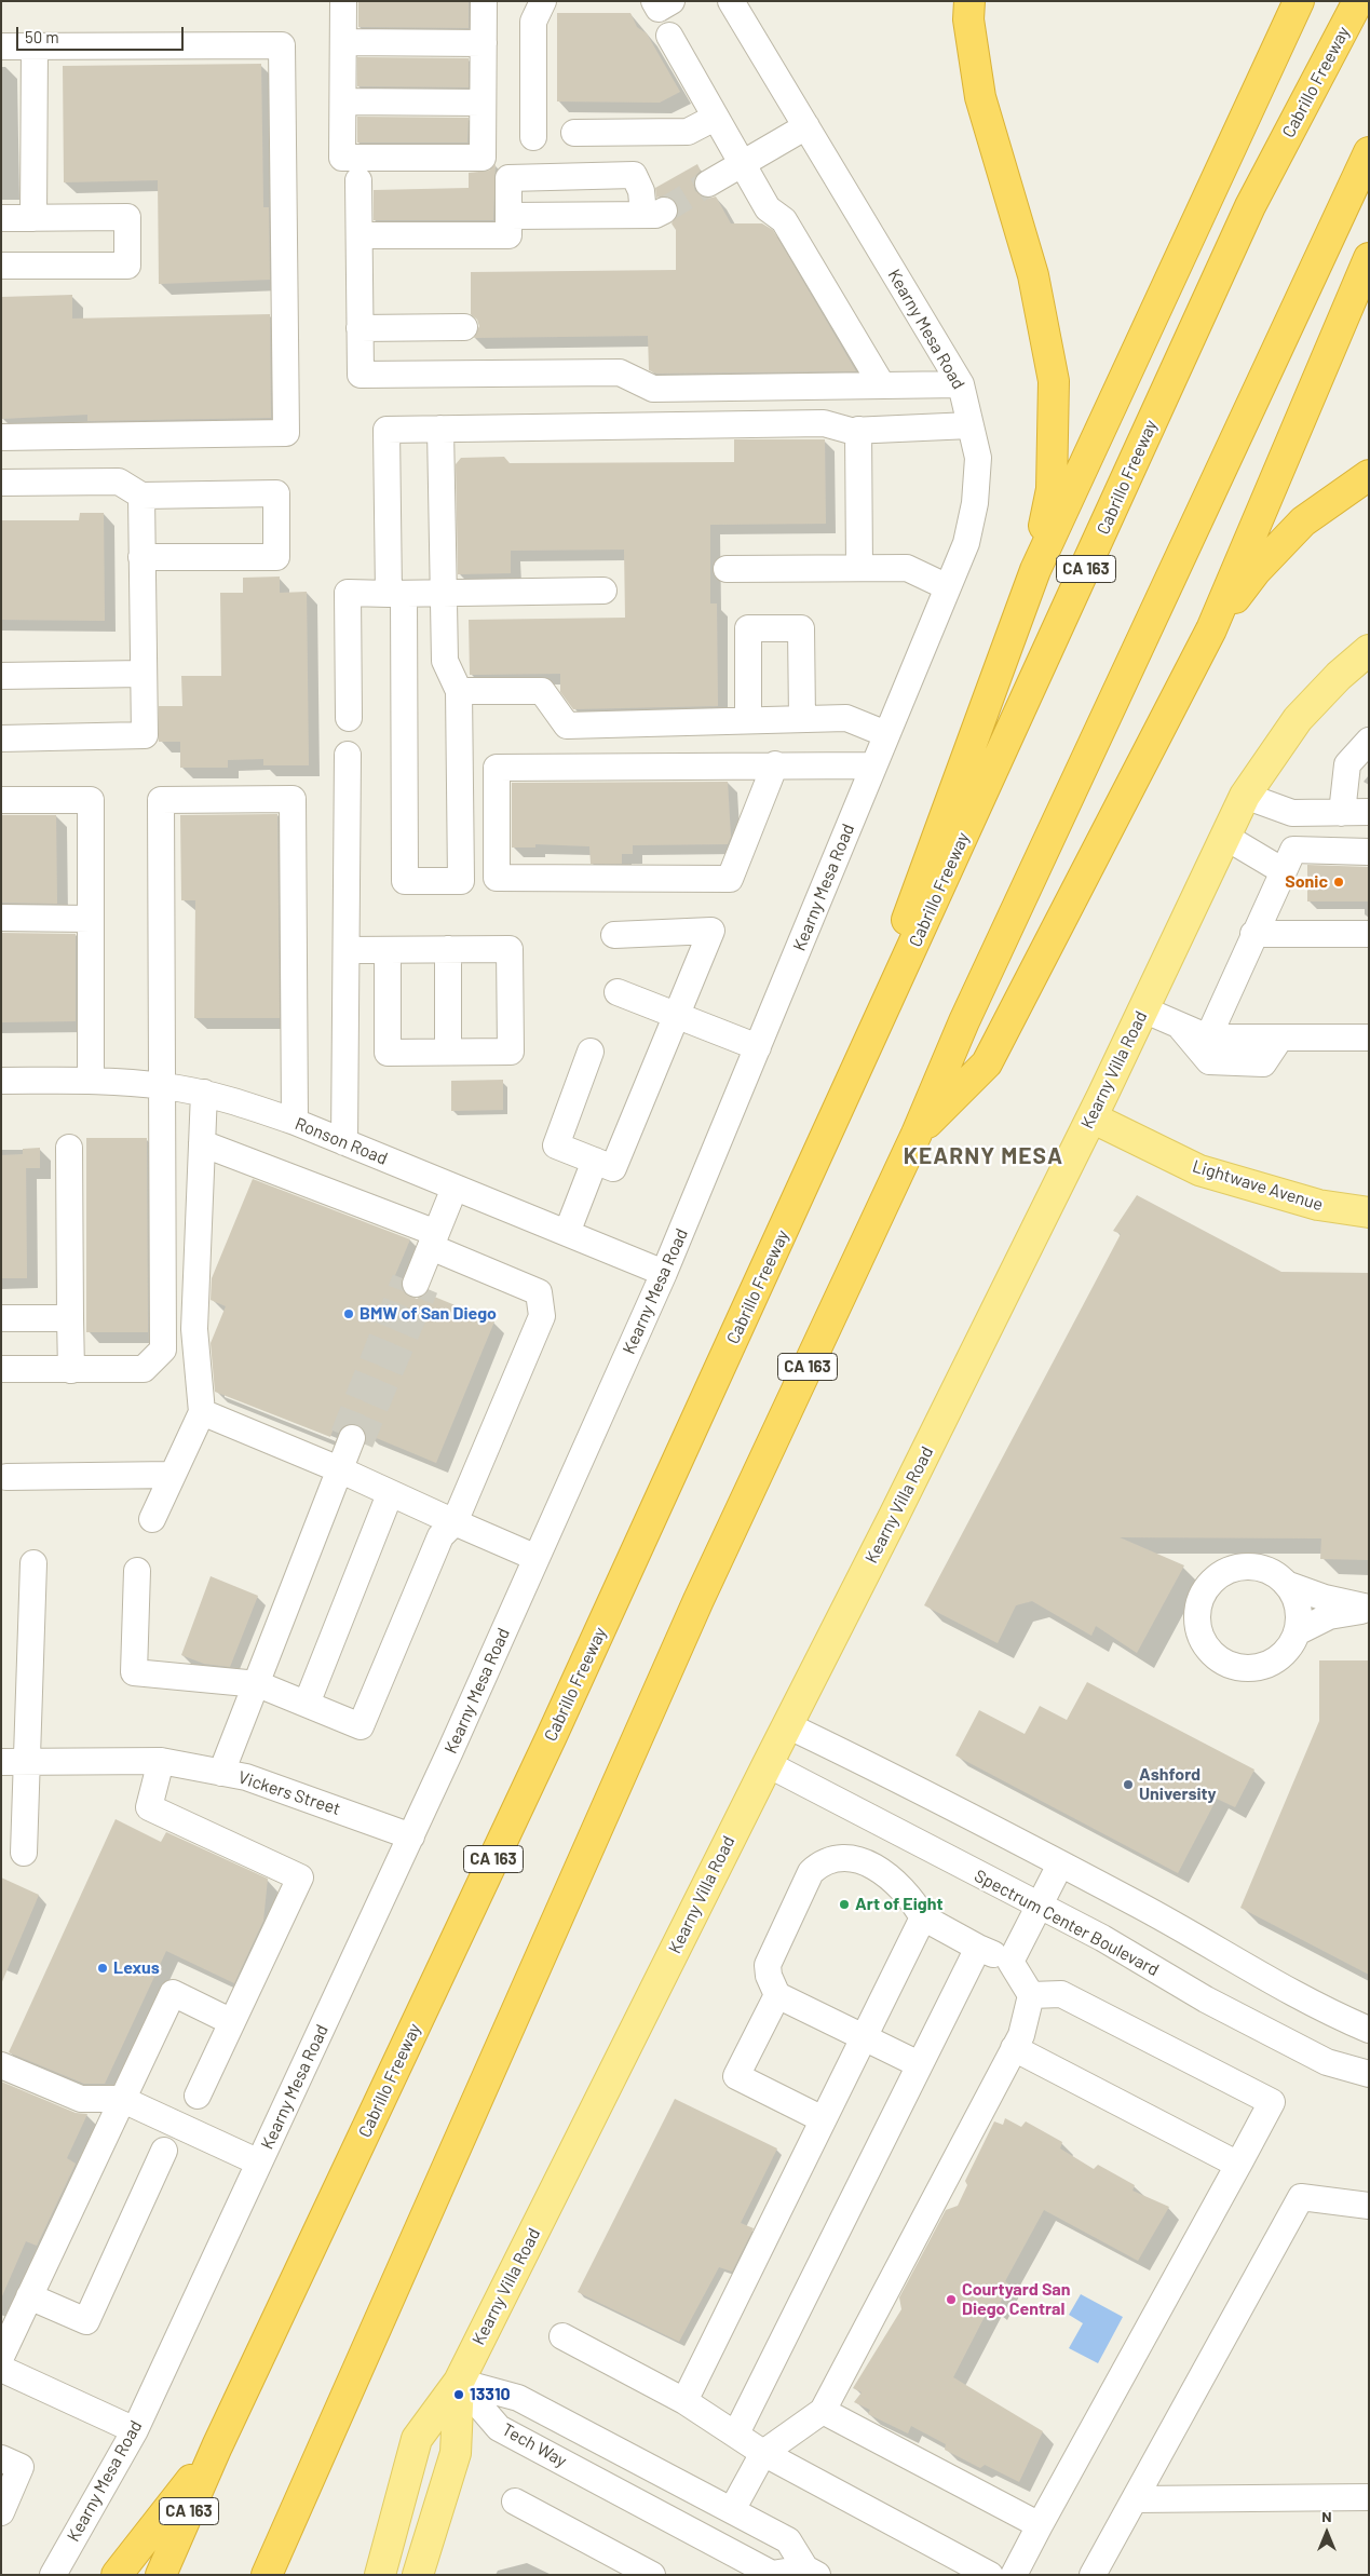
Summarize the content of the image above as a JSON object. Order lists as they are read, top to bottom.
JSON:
{
  "streets": {
    "highway": ["Cabrillo Freeway", "CA 163"],
    "main road": ["Kearny Villa Road", "Lightwave Avenue"],
    "street": [
      "Kearny Mesa Road",
      "Ronson Road",
      "Vickers Street",
      "Spectrum Center Boulevard",
      "Tech Way"
    ]
  },
  "crossings": [
    ["Kearny Mesa Road", "Ronson Road"],
    ["Kearny Mesa Road", "Vickers Street"],
    ["Kearny Villa Road", "Lightwave Avenue"],
    ["Kearny Villa Road", "Spectrum Center Boulevard"],
    ["Kearny Villa Road", "Tech Way"]
  ],
  "districts": ["KEARNY MESA"],
  "places": [
    "Sonic",
    "BMW of San Diego",
    "Ashford University",
    "Art of Eight",
    "Lexus",
    "Courtyard San Diego Central",
    "13310"
  ],
  "scale_bar": "50 m",
  "north": "top"
}
